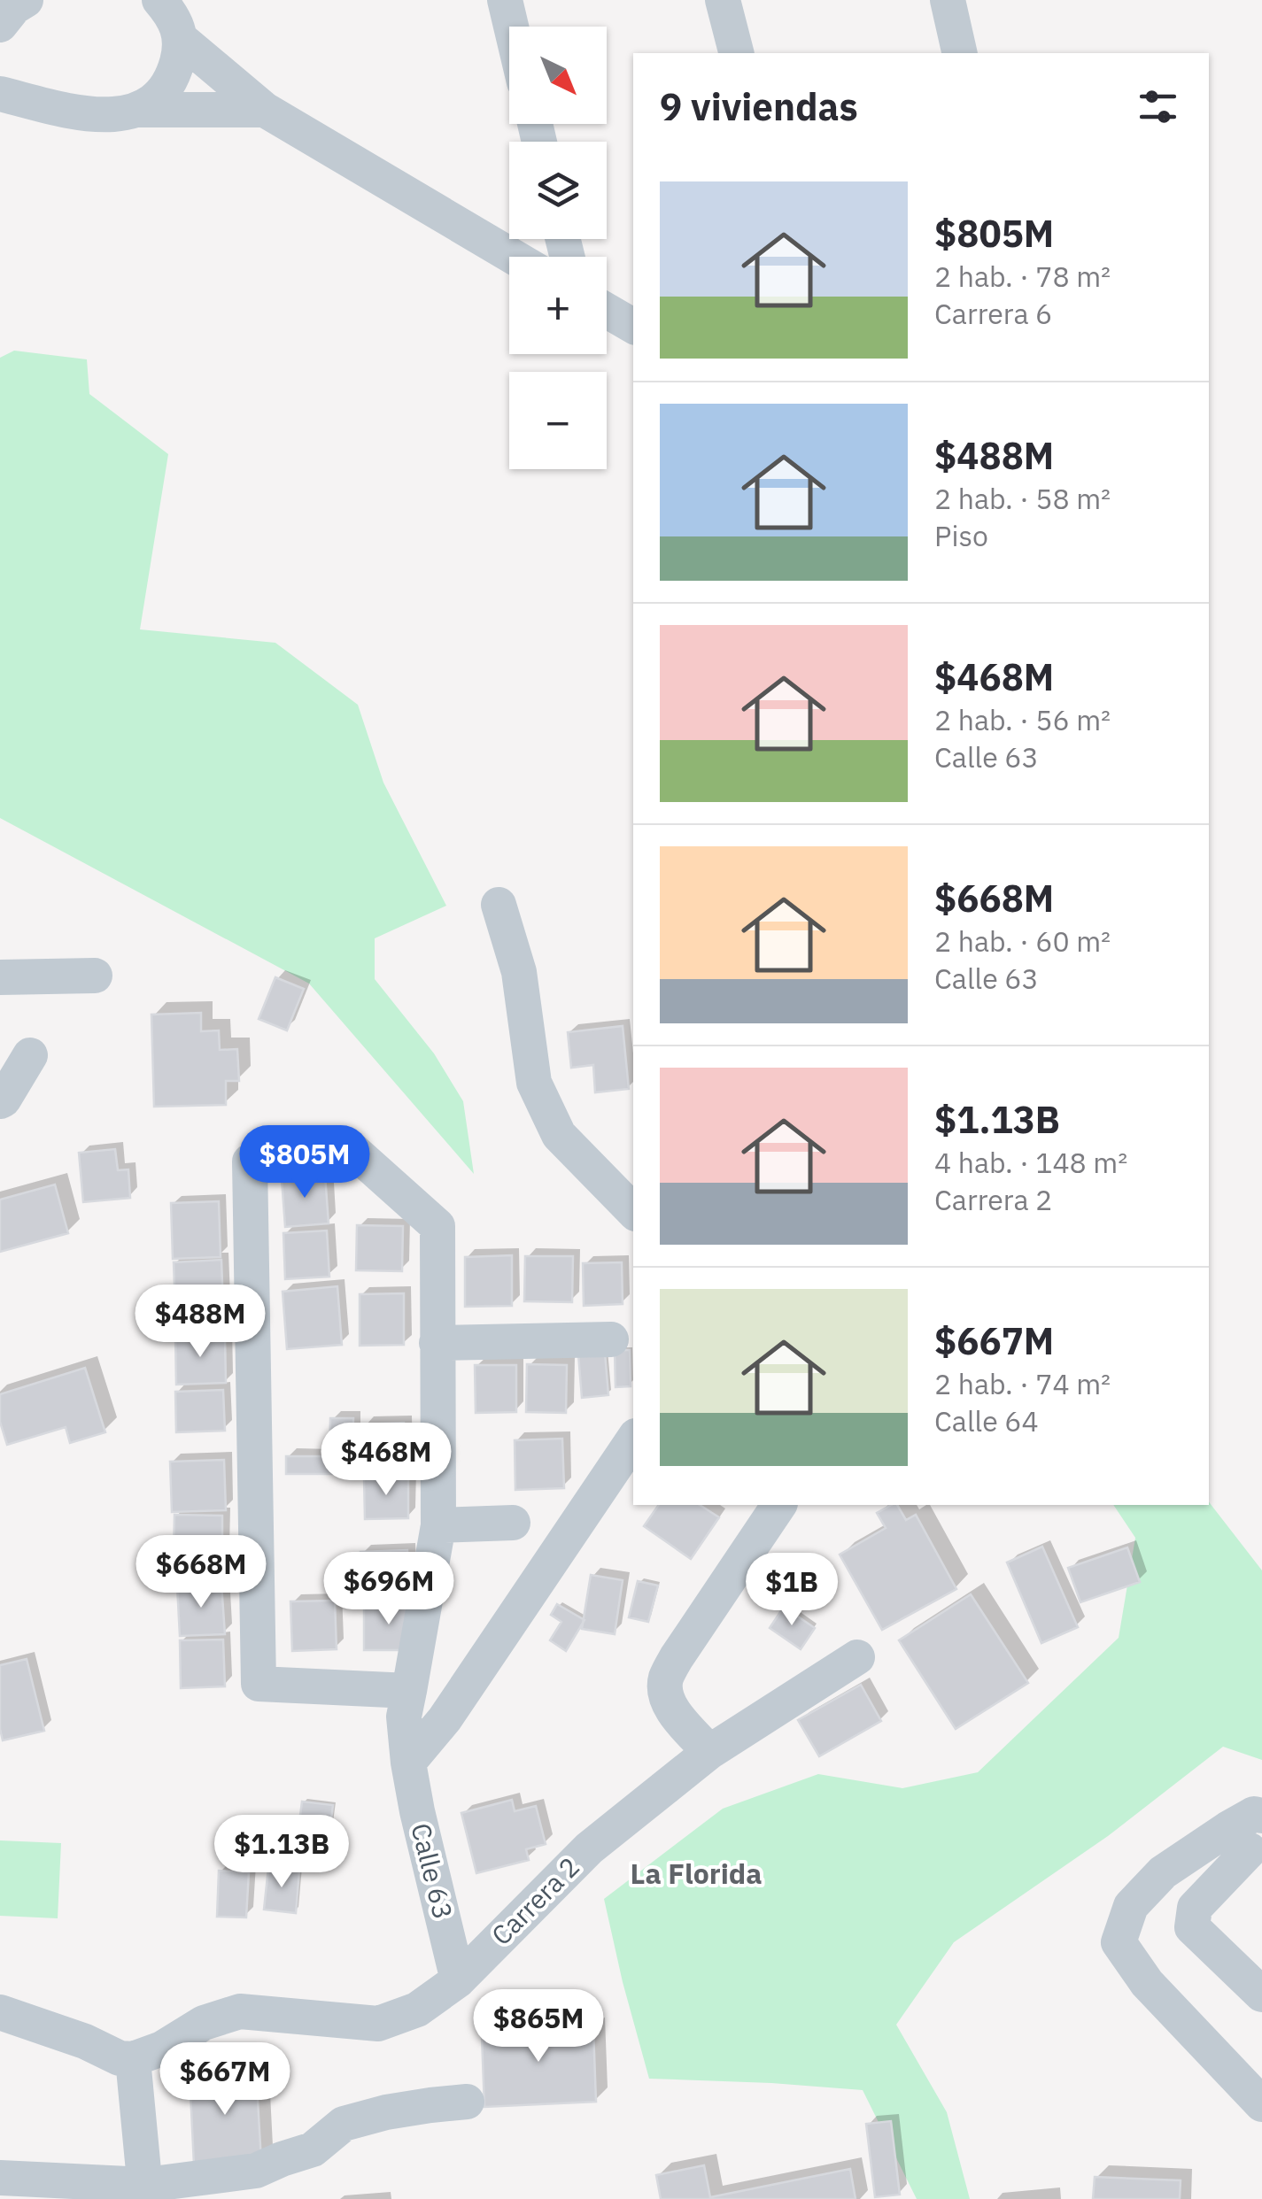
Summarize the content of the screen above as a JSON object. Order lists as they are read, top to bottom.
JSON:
{
  "streets": {
    "street": ["Calle 63", "Carrera 2"]
  },
  "crossings": [
    ["Calle 63", "Carrera 2"]
  ],
  "districts": ["La Florida"],
  "north": "bottom right",
  "page": {
    "map_buttons": ["+", "−"],
    "heading": "9 viviendas",
    "list": [
      {
        "name": "$805M",
        "note": "2 hab. · 78 m² · Carrera 6"
      },
      {
        "name": "$488M",
        "note": "2 hab. · 58 m² · Piso"
      },
      {
        "name": "$468M",
        "note": "2 hab. · 56 m² · Calle 63"
      },
      {
        "name": "$668M",
        "note": "2 hab. · 60 m² · Calle 63"
      },
      {
        "name": "$1.13B",
        "note": "4 hab. · 148 m² · Carrera 2"
      },
      {
        "name": "$667M",
        "note": "2 hab. · 74 m² · Calle 64"
      }
    ],
    "price": [
      "$805M",
      "$488M",
      "$468M",
      "$668M",
      "$696M",
      "$1B",
      "$1.13B",
      "$865M",
      "$667M"
    ]
  }
}
